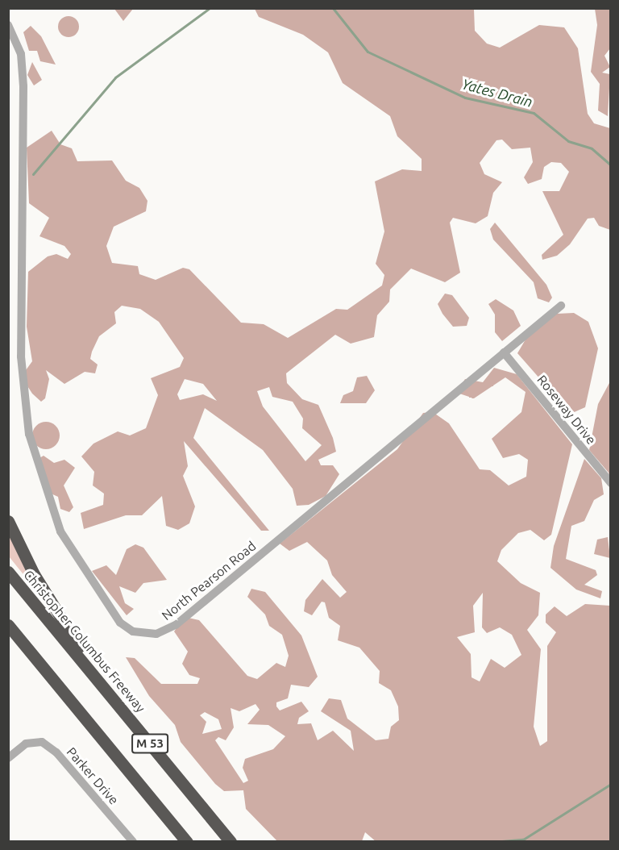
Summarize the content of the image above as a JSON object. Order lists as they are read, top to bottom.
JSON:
{
  "streets": {
    "highway": ["Christopher Columbus Freeway", "M 53"],
    "street": ["Roseway Drive", "North Pearson Road", "Parker Drive"]
  },
  "crossings": [
    ["Roseway Drive", "North Pearson Road"]
  ],
  "water": ["Yates Drain"]
}
